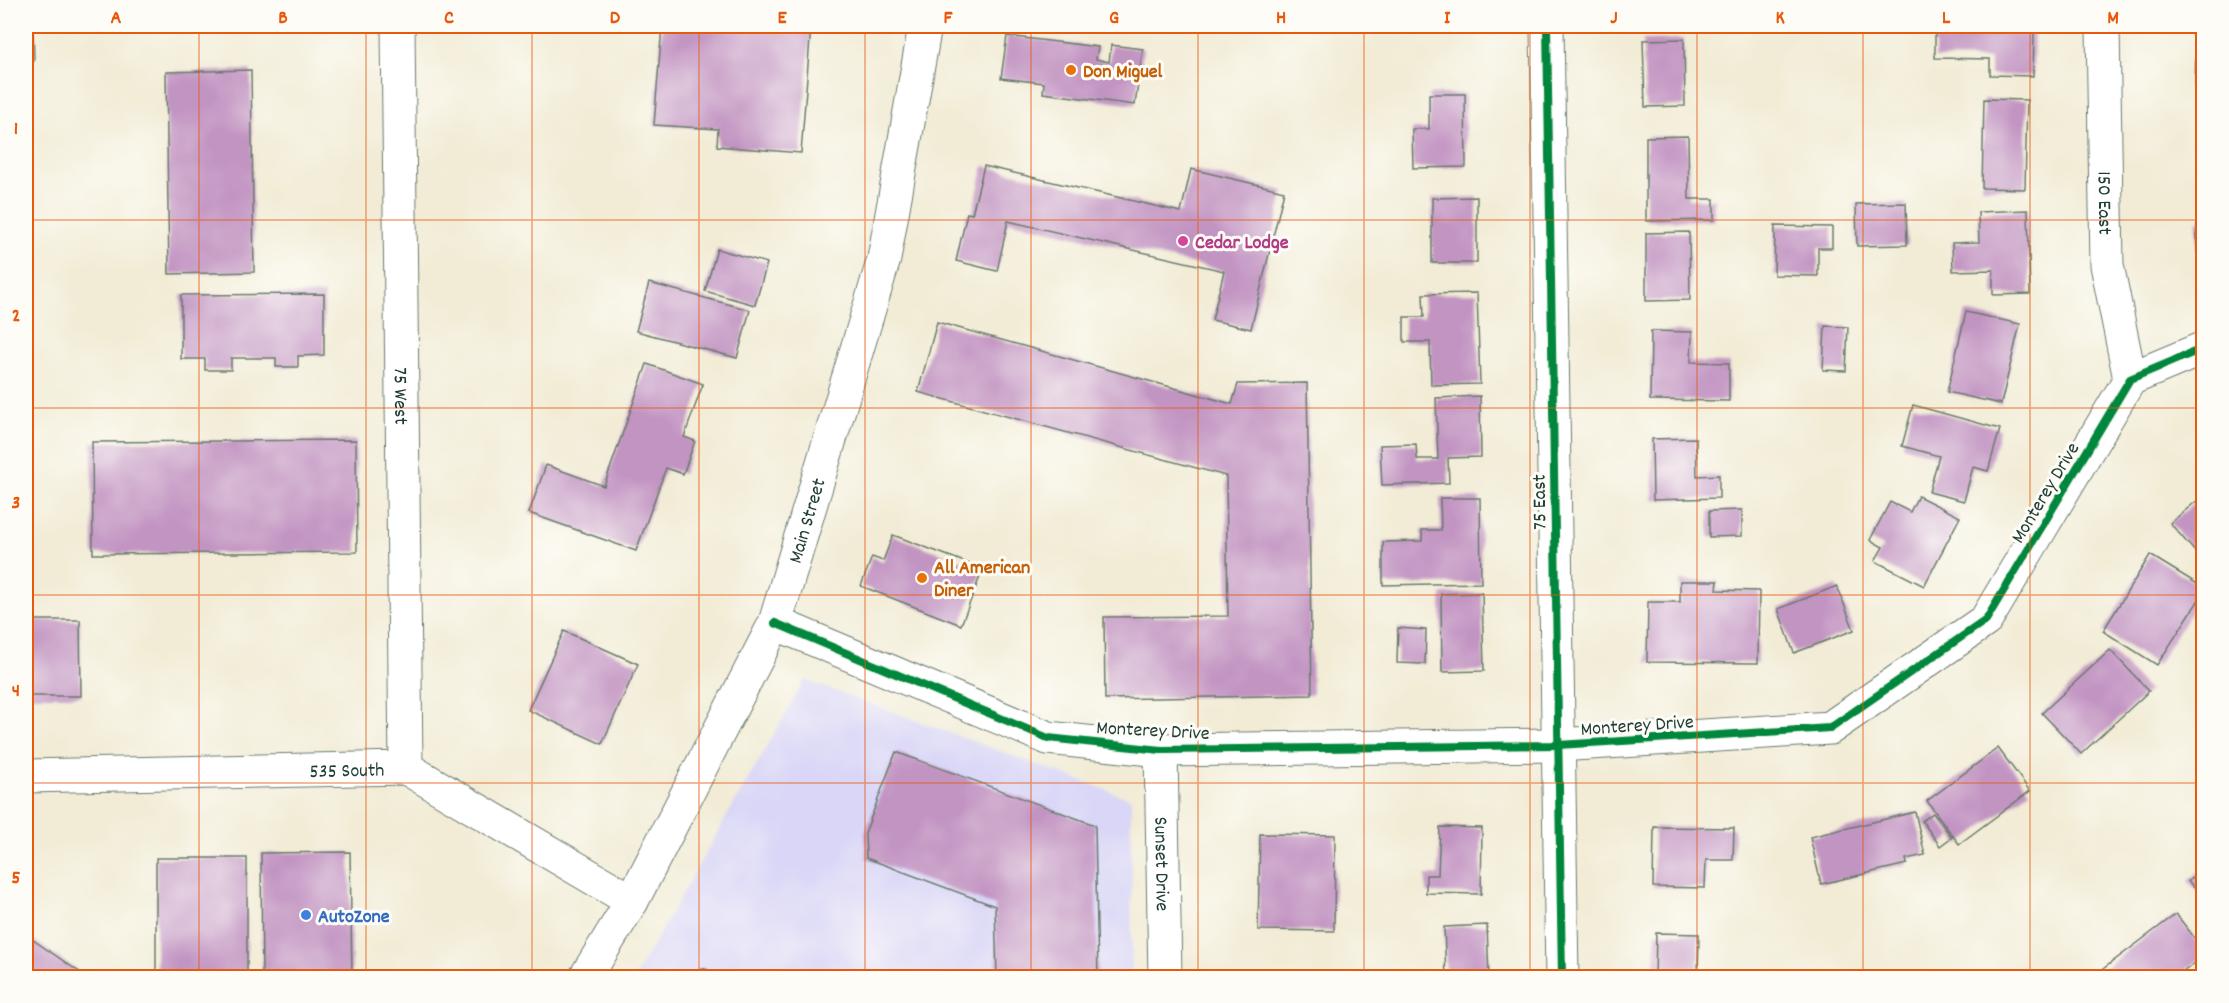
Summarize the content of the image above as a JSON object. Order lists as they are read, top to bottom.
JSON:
{
  "streets": {
    "street": [
      "150 East",
      "75 West",
      "Monterey Drive",
      "75 East",
      "Main Street",
      "535 South",
      "Sunset Drive"
    ]
  },
  "crossings": [
    ["150 East", "Monterey Drive"],
    ["75 West", "535 South"],
    ["Monterey Drive", "75 East"],
    ["Monterey Drive", "Main Street"],
    ["Monterey Drive", "Sunset Drive"],
    ["Main Street", "535 South"]
  ],
  "places": [
    "Don Miguel",
    "Cedar Lodge",
    "All American Diner",
    "AutoZone"
  ],
  "grid": {
    "columns": [
      "A",
      "B",
      "C",
      "D",
      "E",
      "F",
      "G",
      "H",
      "I",
      "J",
      "K",
      "L",
      "M"
    ],
    "rows": [
      "1",
      "2",
      "3",
      "4",
      "5"
    ]
  }
}
